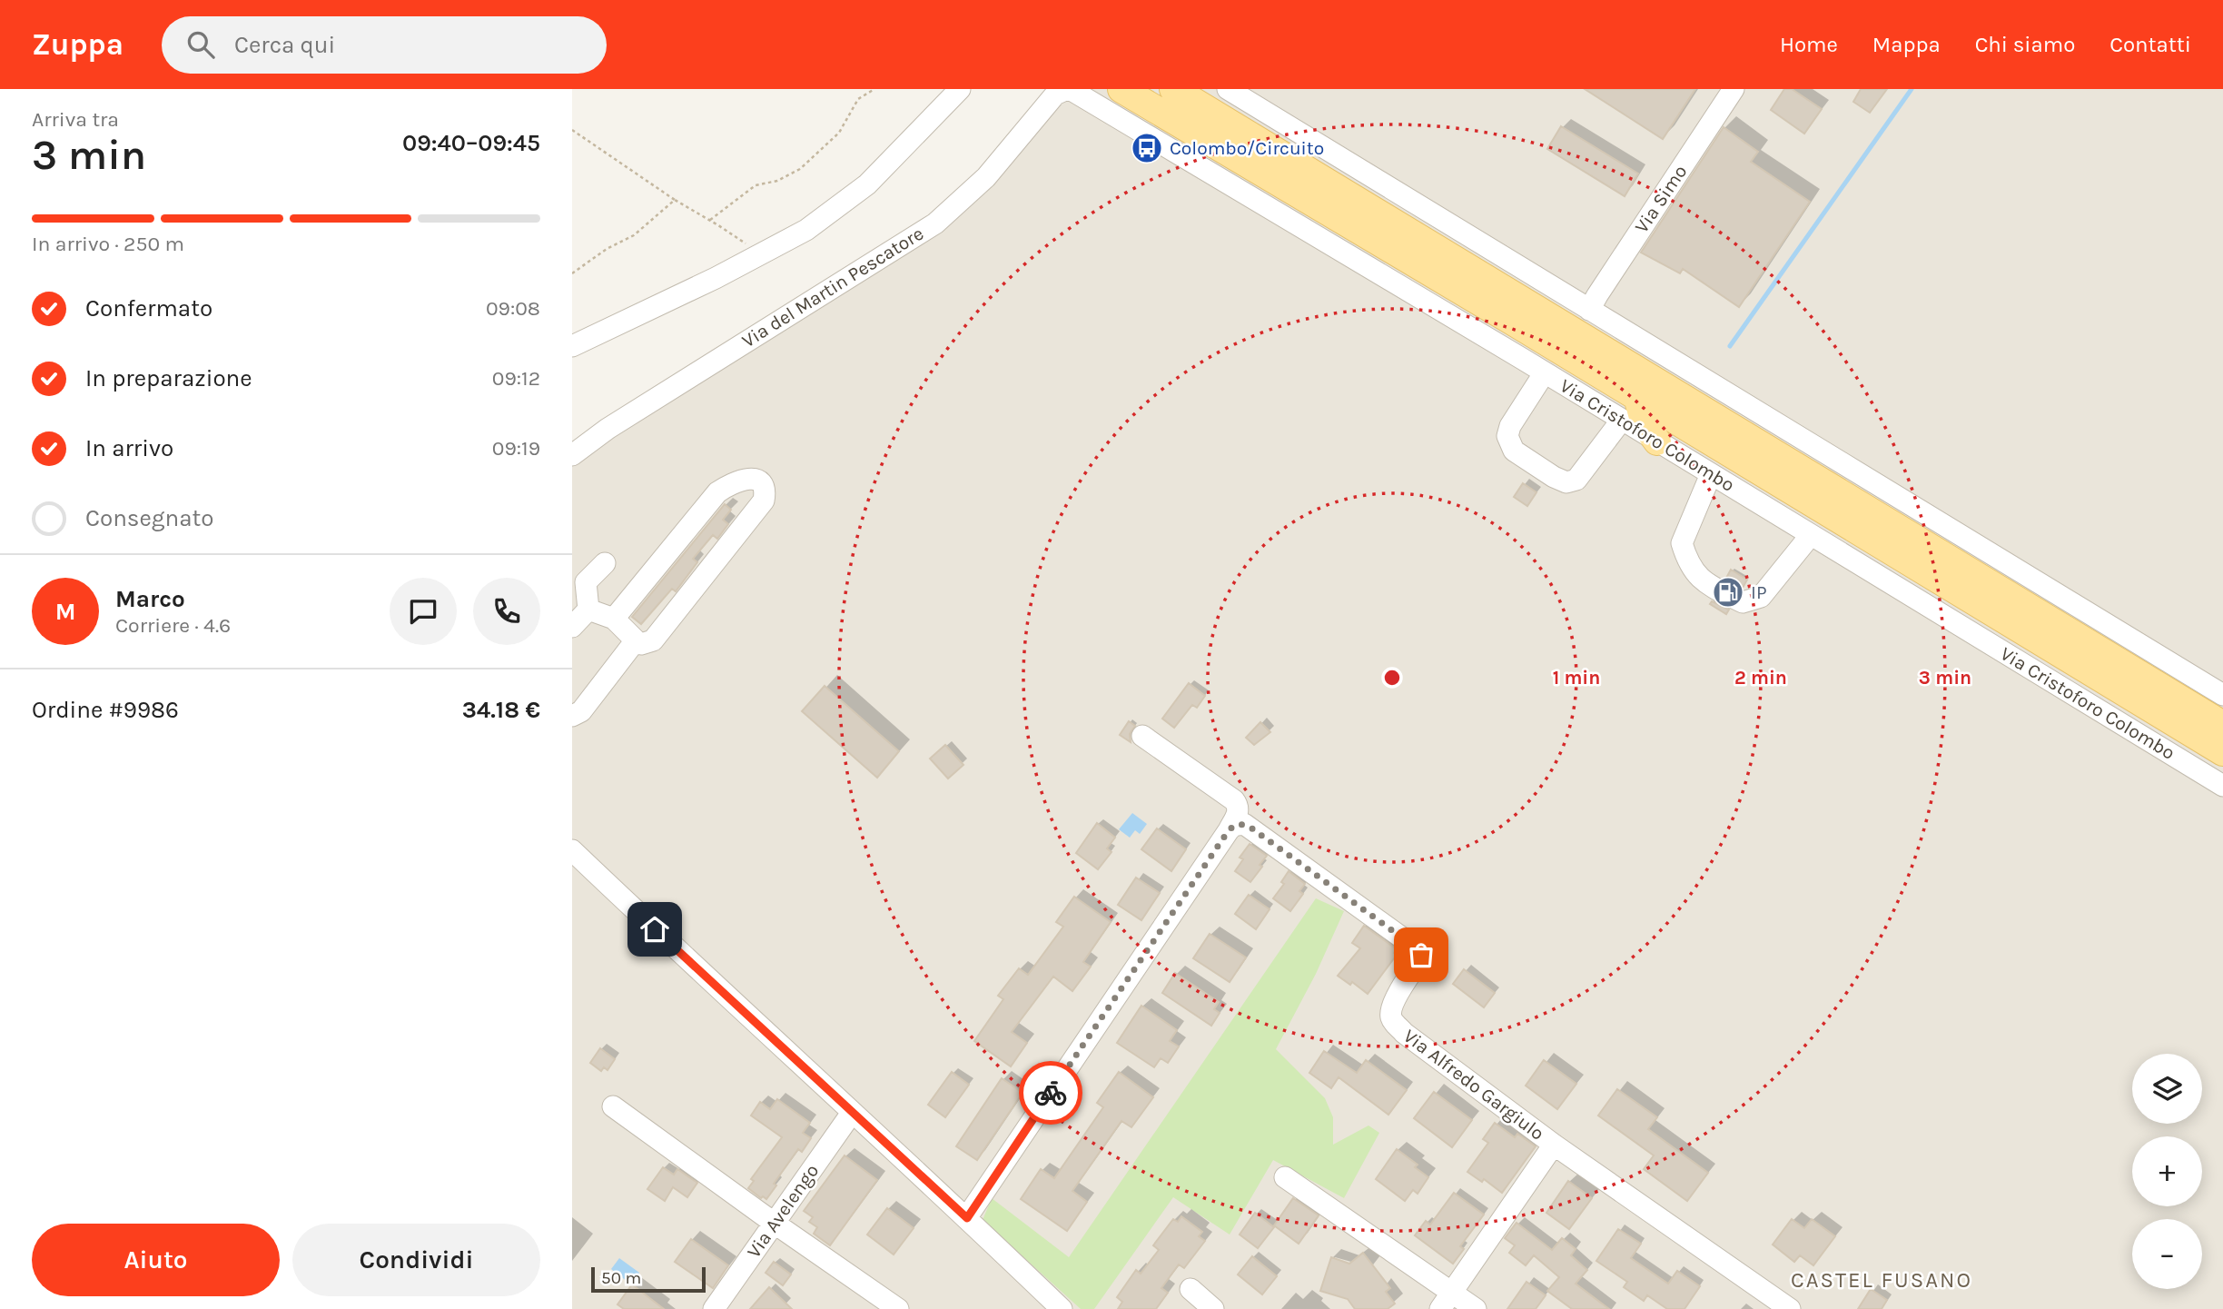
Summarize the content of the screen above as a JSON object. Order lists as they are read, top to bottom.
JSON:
{
  "streets": {
    "main road": ["Via Cristoforo Colombo"],
    "street": [
      "Via Simo",
      "Via del Martin Pescatore",
      "Via Alfredo Gargiulo",
      "Via Avelengo"
    ]
  },
  "crossings": [
    ["Via del Martin Pescatore", "Via Cristoforo Colombo"]
  ],
  "districts": ["CASTEL FUSANO"],
  "places": {
    "bus stop": ["Colombo/Circuito"],
    "fuel station": ["IP"]
  },
  "scale_bar": "50 m",
  "page": {
    "header": "Zuppa",
    "search": "Cerca qui",
    "nav": [
      "Home",
      "Mappa",
      "Chi siamo",
      "Contatti"
    ],
    "heading": ["3 min", "Arriva tra", "09:40–09:45"],
    "panel": [
      "Marco",
      "Corriere · 4.6",
      "Ordine #9986",
      "34.18 €"
    ],
    "bar": "In arrivo · 250 m",
    "list": [
      ["Confermato", "09:08"],
      ["In preparazione", "09:12"],
      ["In arrivo", "09:19"],
      "Consegnato"
    ],
    "round": "M",
    "map_buttons": ["+", "−"],
    "buttons": ["Aiuto", "Condividi"],
    "scale": "50 m"
  },
  "rings": ["1 min", "2 min", "3 min"]
}
